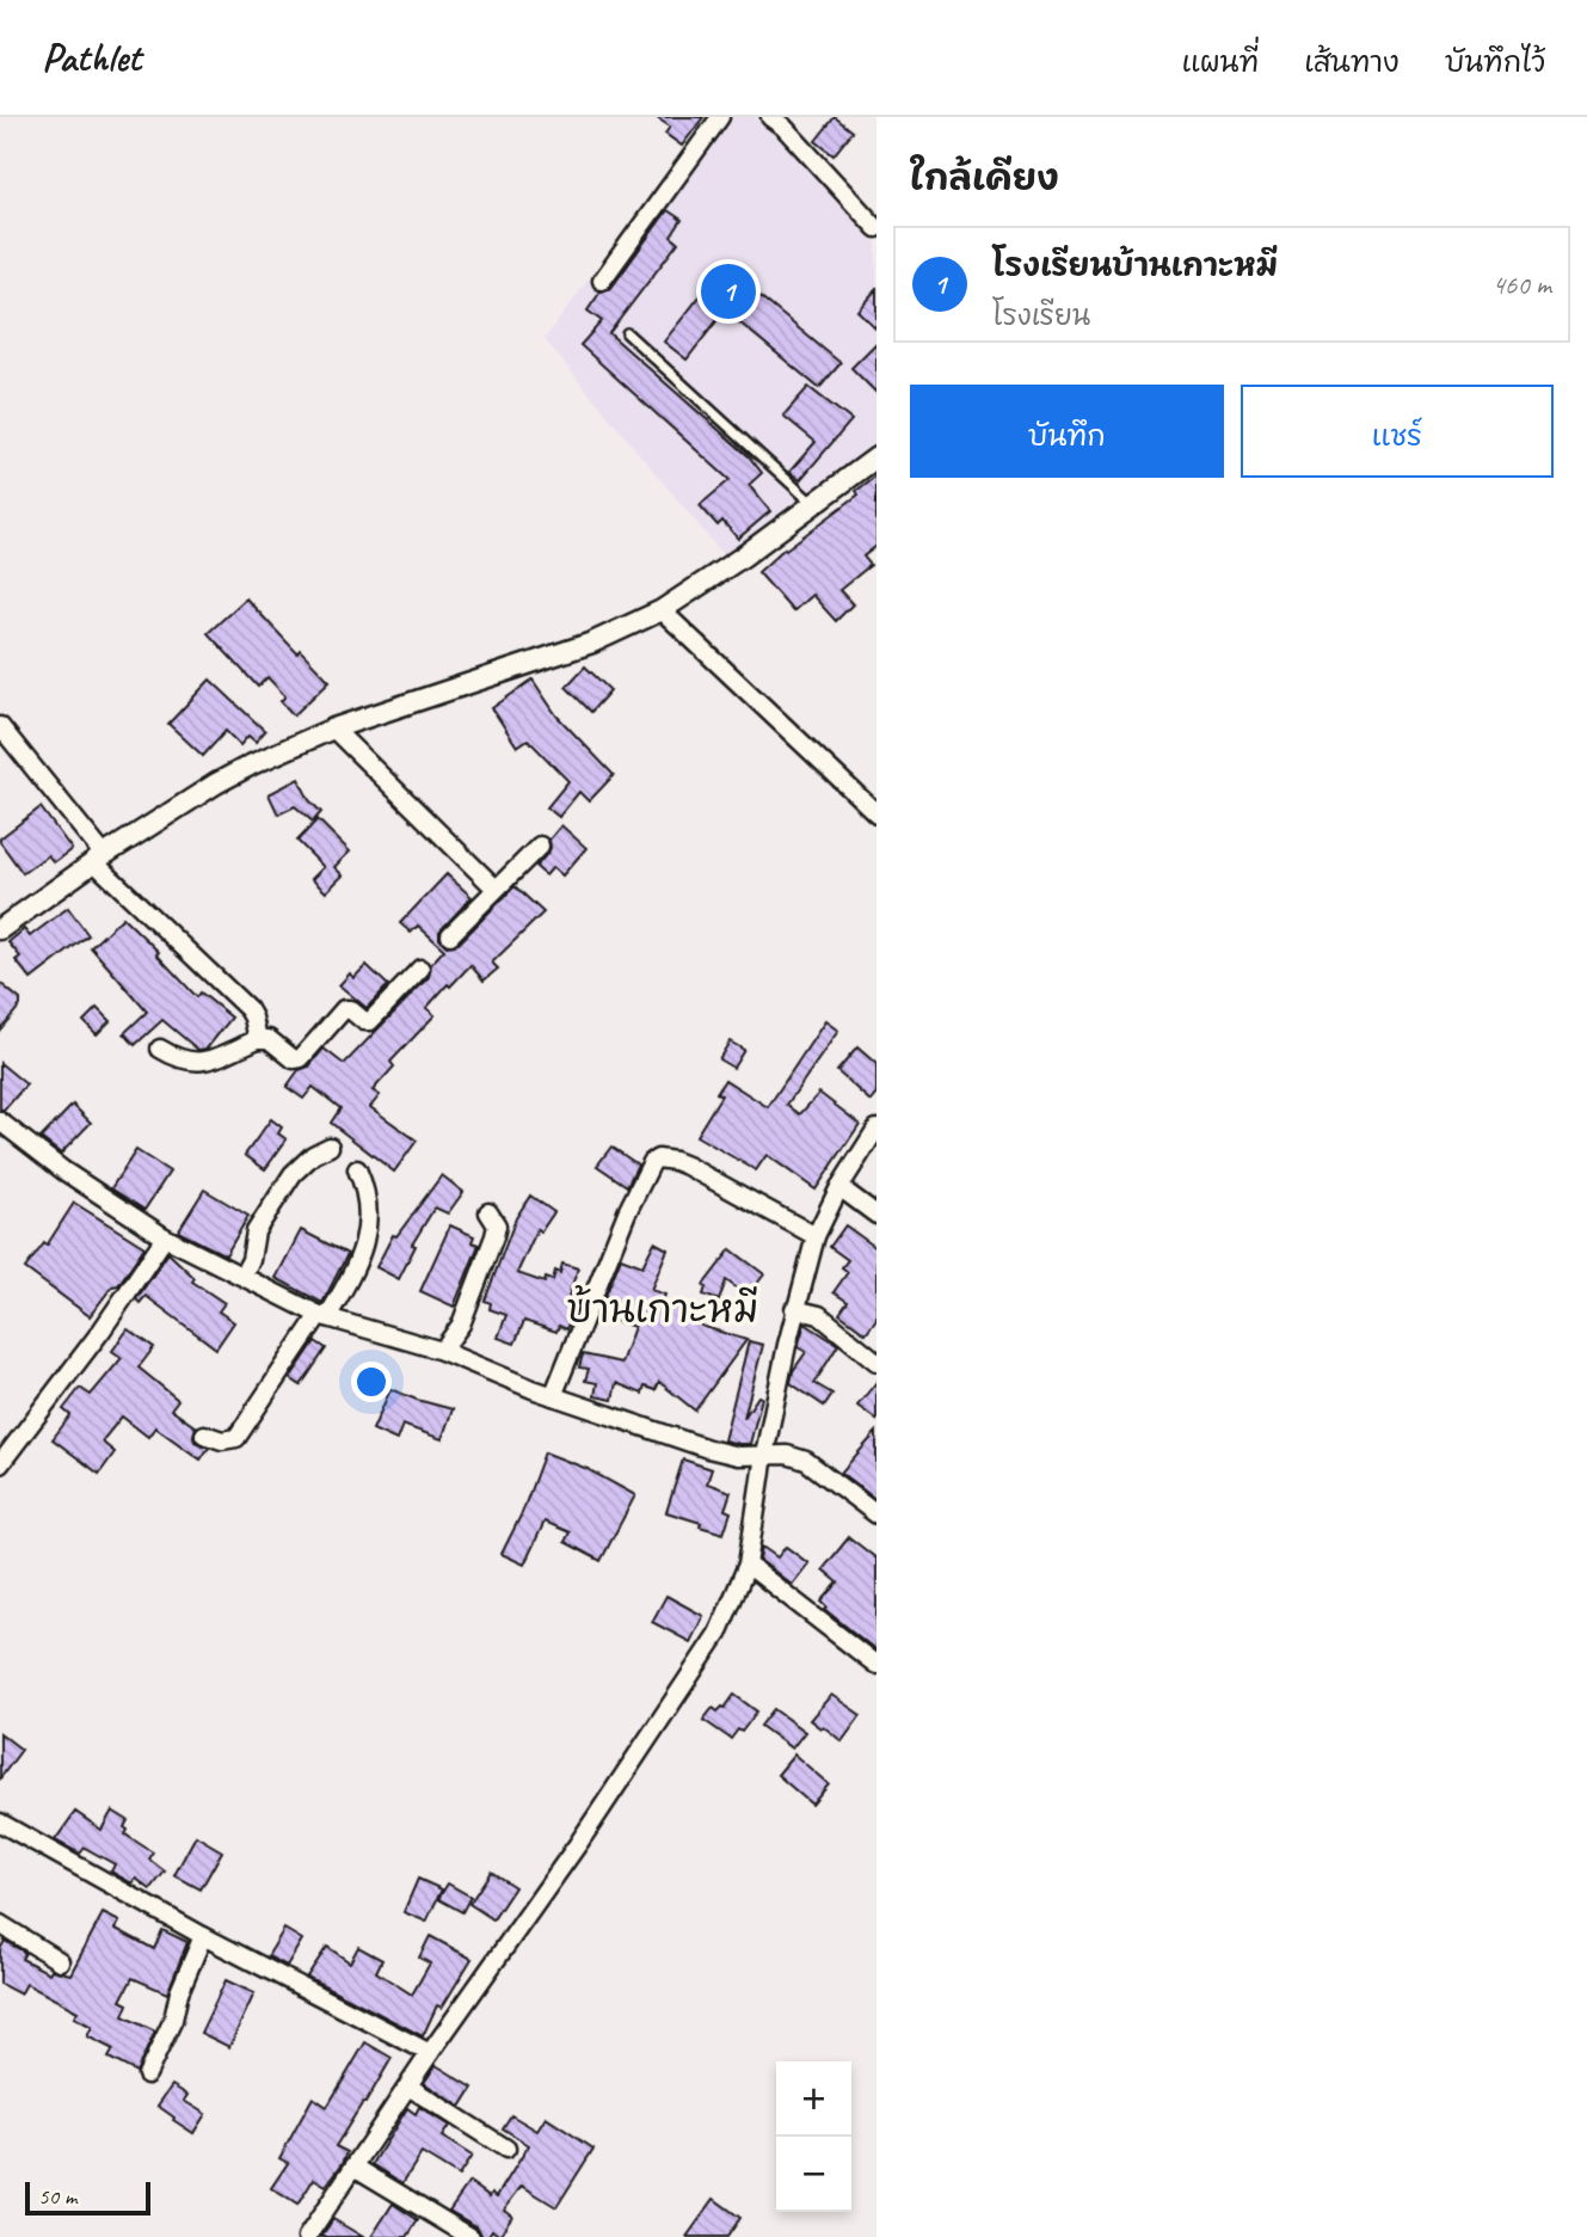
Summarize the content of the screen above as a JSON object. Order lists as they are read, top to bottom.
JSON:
{
  "districts": ["บ้านเกาะหมี"],
  "scale_bar": "50 m",
  "page": {
    "header": "Pathlet",
    "nav": ["แผนที่", "เส้นทาง", "บันทึกไว้"],
    "heading": "ใกล้เคียง",
    "list": [
      {
        "mark": "1",
        "name": "โรงเรียนบ้านเกาะหมี",
        "note": "โรงเรียน",
        "value": "460 m"
      }
    ],
    "pins": "1",
    "buttons": ["บันทึก", "แชร์"],
    "map_buttons": ["+", "−"],
    "scale": "50 m"
  }
}
